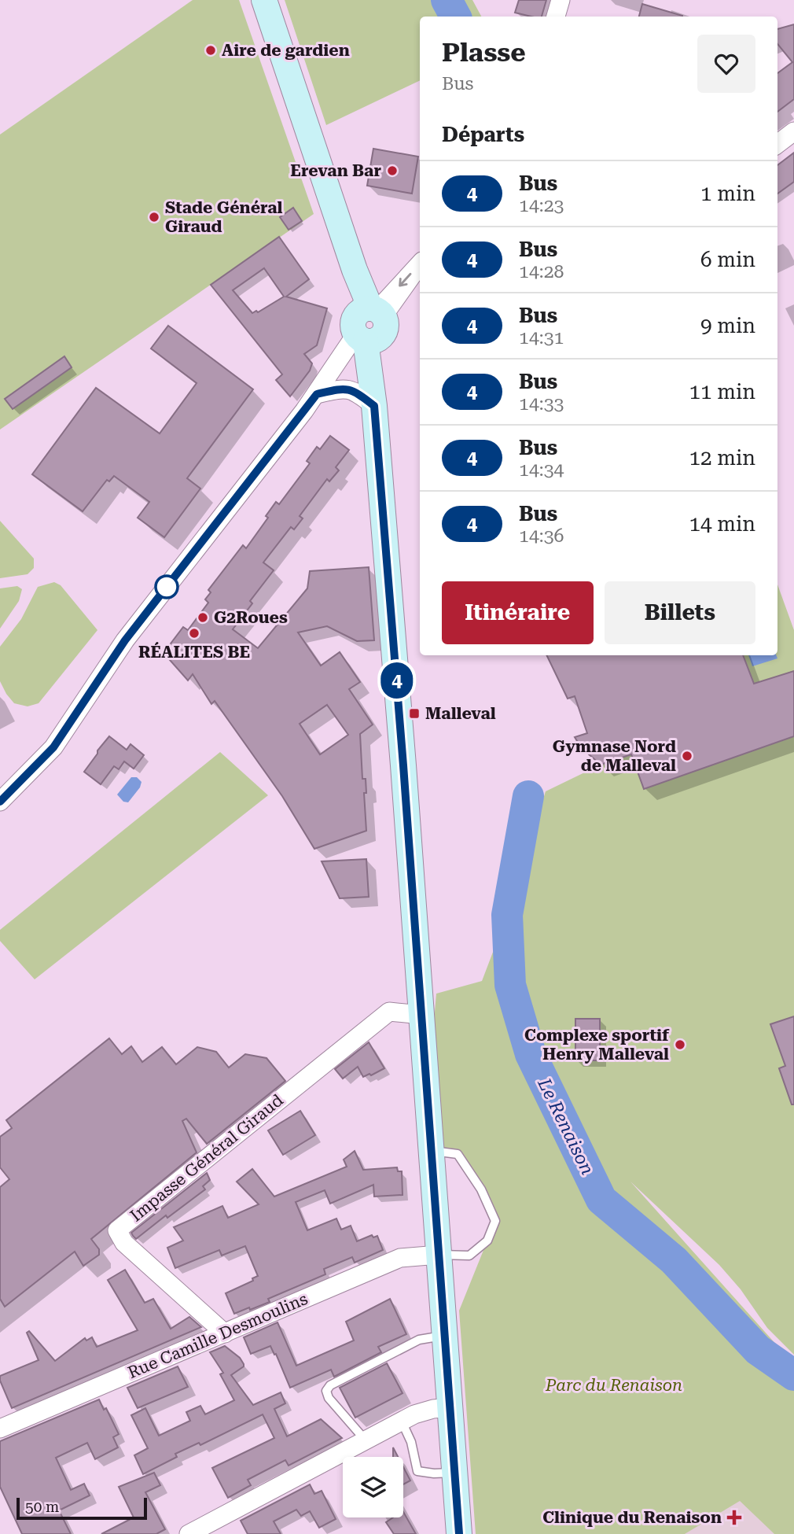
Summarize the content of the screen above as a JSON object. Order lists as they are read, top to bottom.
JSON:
{
  "streets": {
    "street": ["Impasse Général Giraud", "Rue Camille Desmoulins"]
  },
  "crossings": [
    ["Impasse Général Giraud", "Rue Camille Desmoulins"]
  ],
  "water": ["Le Renaison"],
  "parks": ["Parc du Renaison"],
  "places": {
    "other": [
      "Aire de gardien",
      "Erevan Bar",
      "Stade Général Giraud",
      "G2Roues",
      "RÉALITES BE",
      "Gymnase Nord de Malleval",
      "Complexe sportif Henry Malleval"
    ],
    "transit": ["Malleval"],
    "health": ["Clinique du Renaison"]
  },
  "lines": ["bus line 4"],
  "scale_bar": "50 m",
  "page": {
    "on_map": "4",
    "heading": [
      ["Plasse", "Bus"],
      "Départs"
    ],
    "list": [
      {
        "mark": "4",
        "name": "Bus",
        "note": "14:23",
        "value": "1 min"
      },
      {
        "mark": "4",
        "name": "Bus",
        "note": "14:28",
        "value": "6 min"
      },
      {
        "mark": "4",
        "name": "Bus",
        "note": "14:31",
        "value": "9 min"
      },
      {
        "mark": "4",
        "name": "Bus",
        "note": "14:33",
        "value": "11 min"
      },
      {
        "mark": "4",
        "name": "Bus",
        "note": "14:34",
        "value": "12 min"
      },
      {
        "mark": "4",
        "name": "Bus",
        "note": "14:36",
        "value": "14 min"
      }
    ],
    "buttons": ["Itinéraire", "Billets"],
    "scale": "50 m"
  }
}
